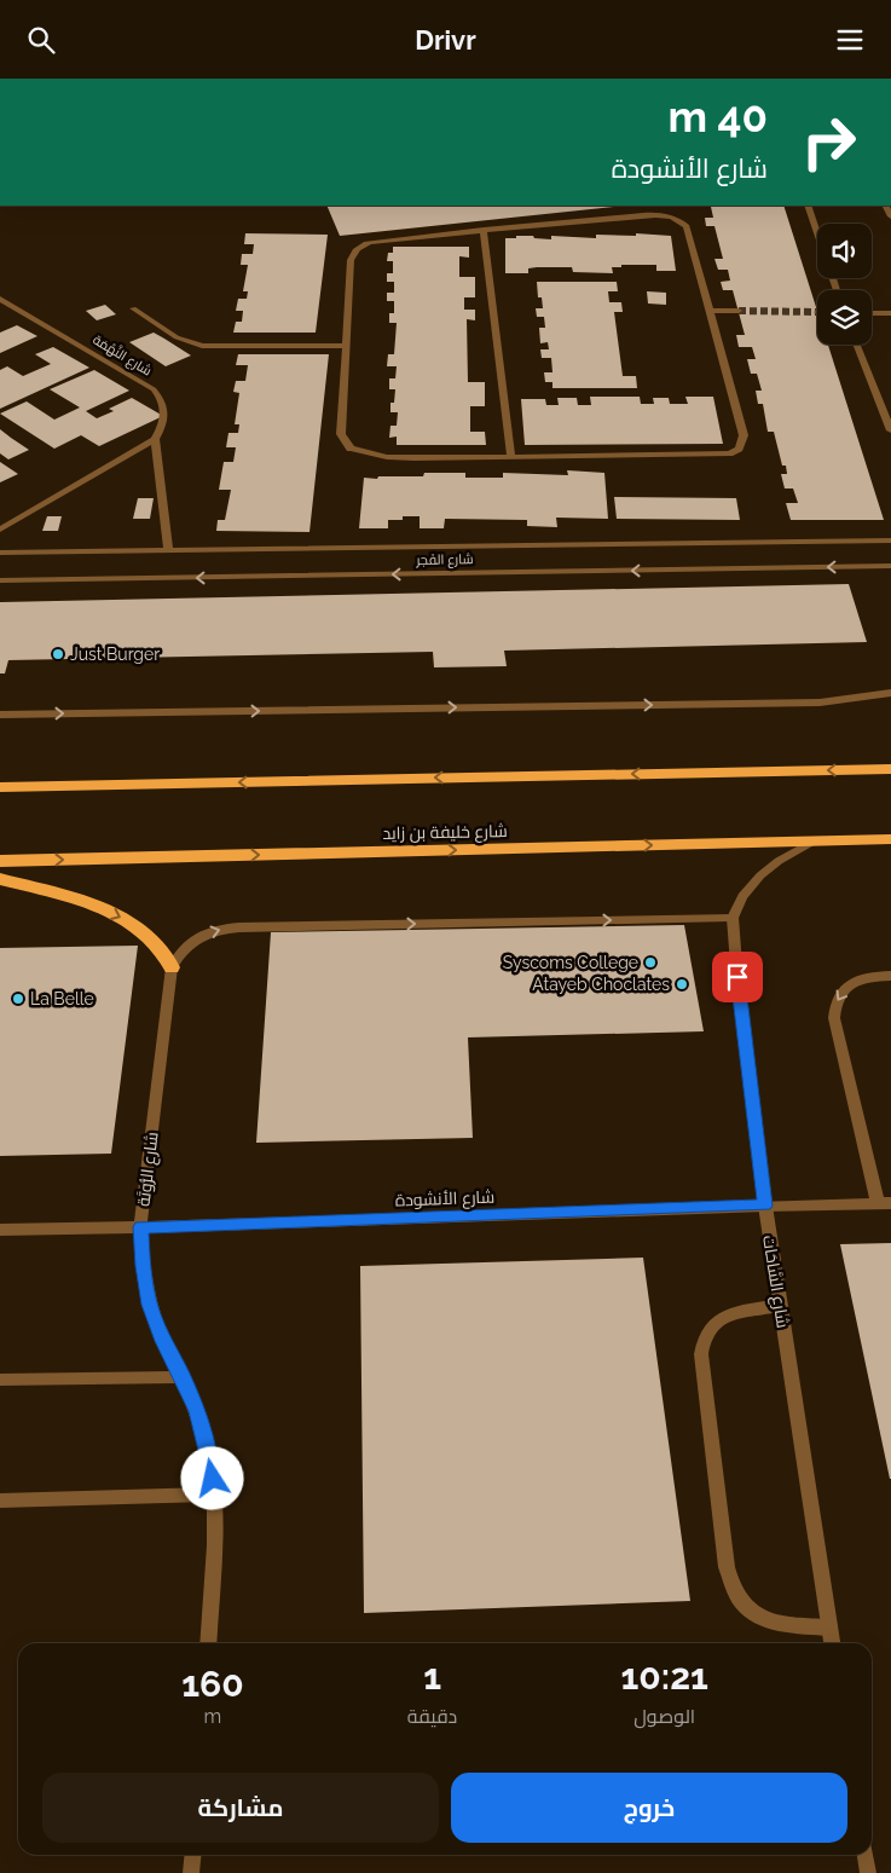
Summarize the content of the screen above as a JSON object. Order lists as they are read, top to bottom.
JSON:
{
  "streets": {
    "highway": ["شارع خليفة بن زايد"],
    "street": [
      "شارع النَّهْمَة",
      "شارع الفَجر",
      "شارع الرُّوتَة",
      "شارع الأنشودة",
      "شارع السَّاحَات"
    ]
  },
  "crossings": [
    ["شارع الرُّوتَة", "شارع الأنشودة"],
    ["شارع الأنشودة", "شارع السَّاحَات"]
  ],
  "places": [
    "Just Burger",
    "Syscoms College",
    "Atayeb Choclates",
    "La Belle"
  ],
  "page": {
    "header": "Drivr",
    "turn": ["40 m", "شارع الأنشودة"],
    "eta": [
      "10:21",
      "الوصول",
      "1",
      "دقيقة",
      "160",
      "m"
    ],
    "buttons": ["خروج", "مشاركة"]
  }
}
